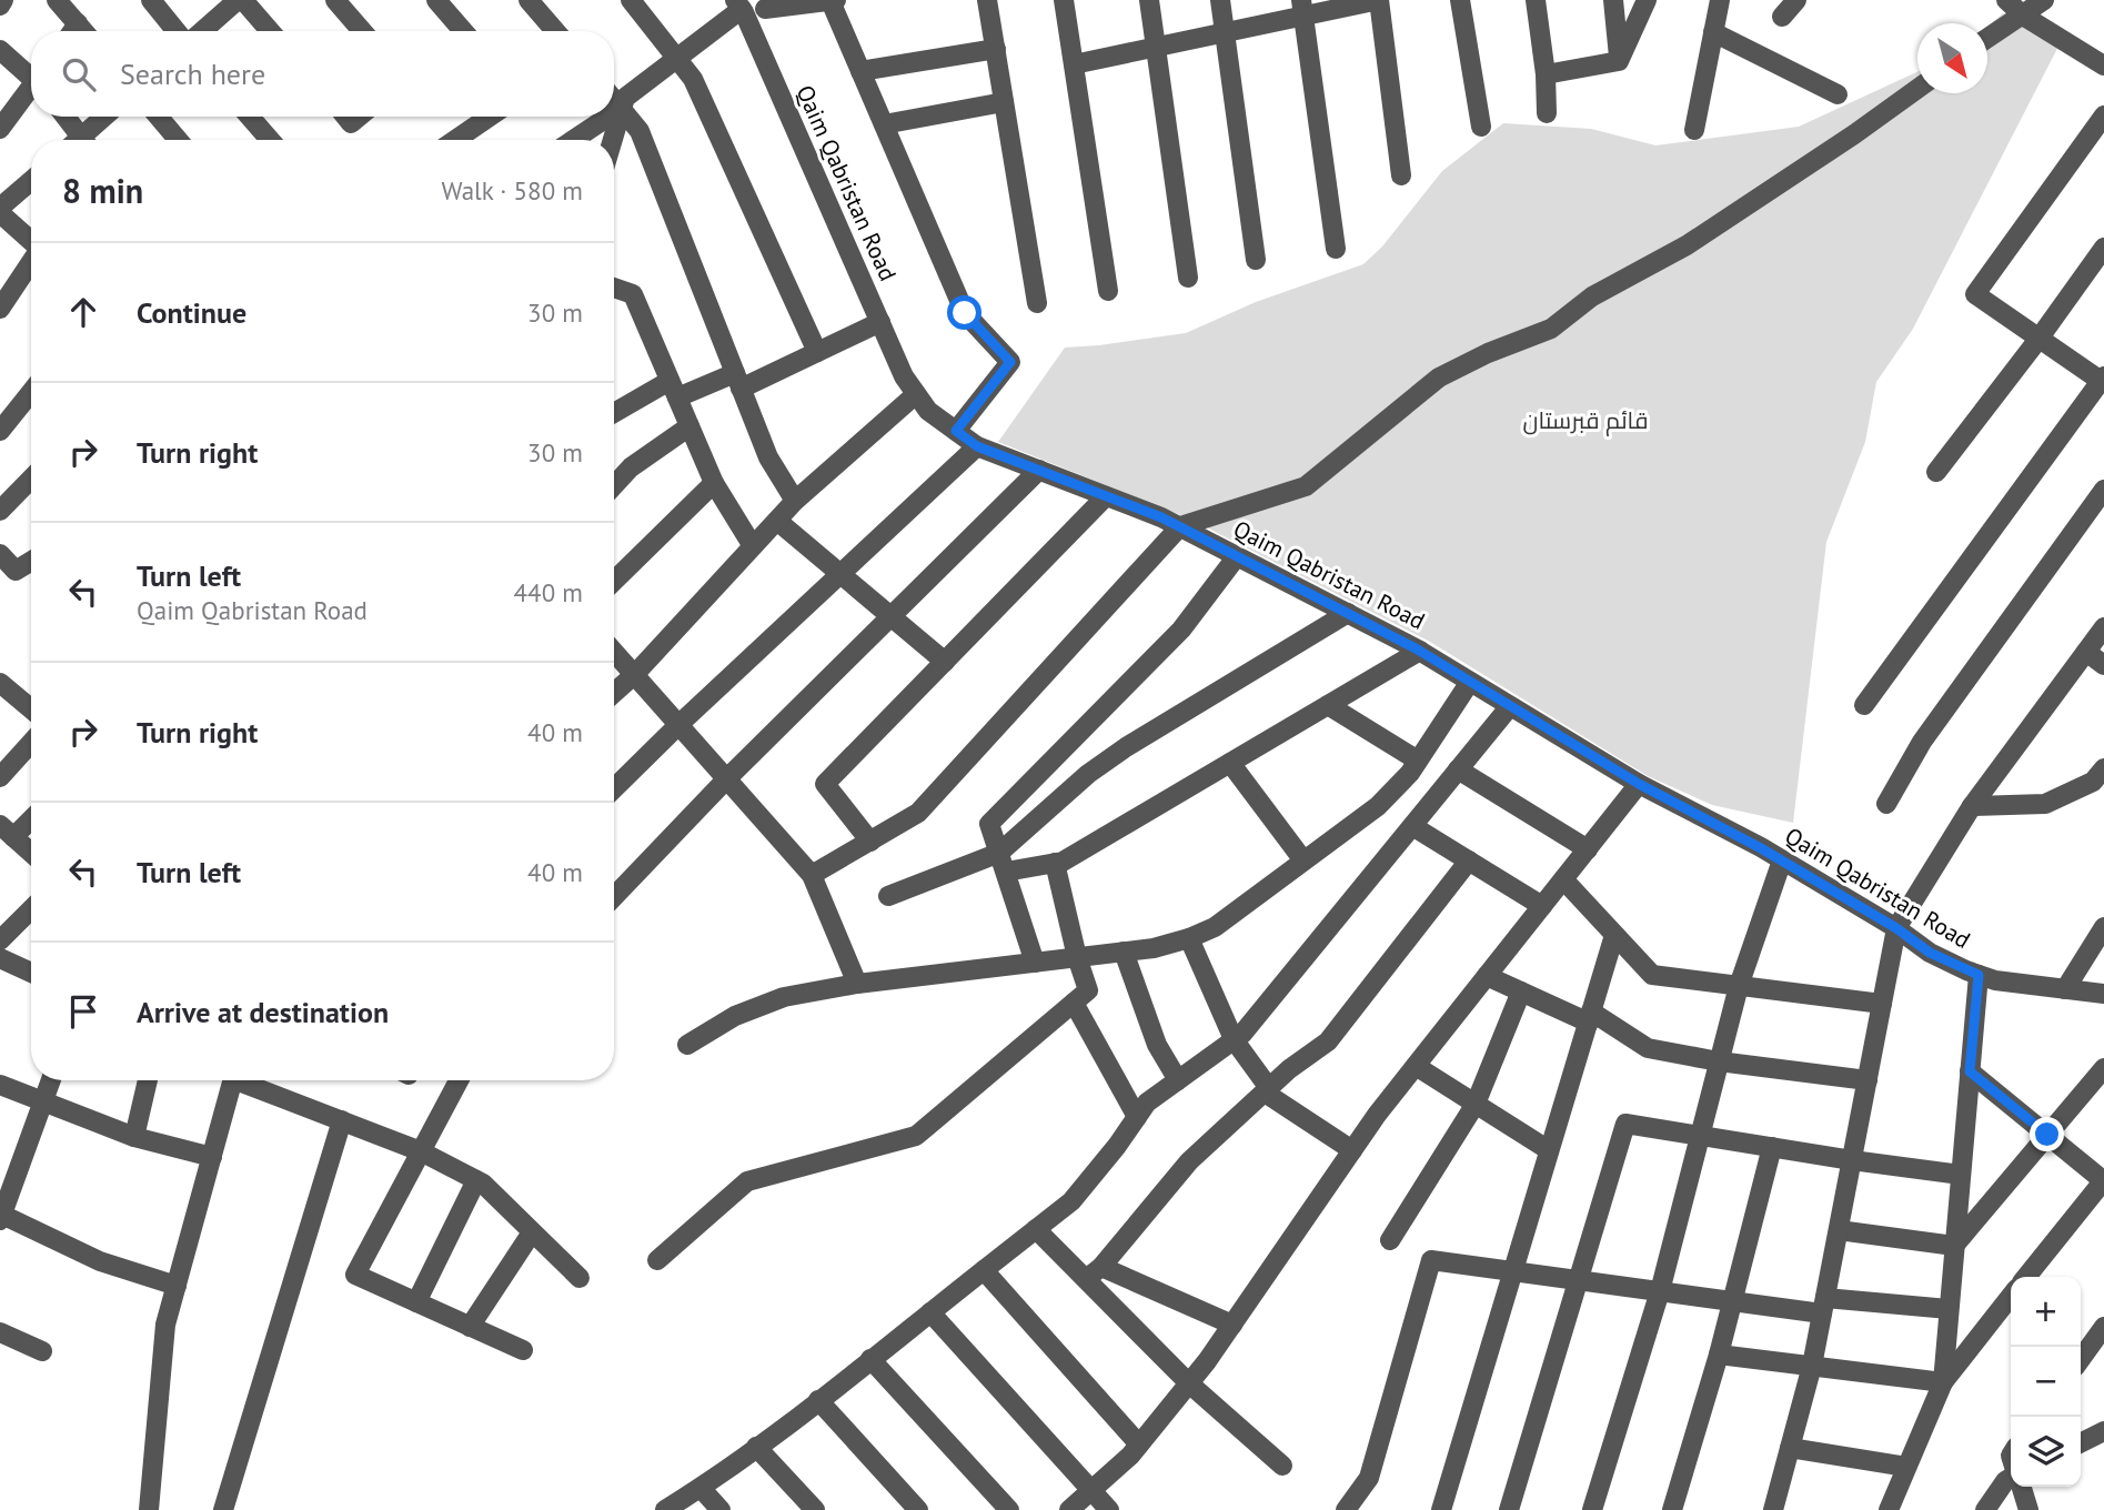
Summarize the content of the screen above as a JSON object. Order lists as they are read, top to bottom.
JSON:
{
  "streets": {
    "street": ["Qaim Qabristan Road"]
  },
  "parks": ["قائم قبرستان"],
  "north": "bottom right",
  "page": {
    "search": "Search here",
    "heading": ["8 min", "Walk · 580 m"],
    "list": [
      ["Continue", "30 m"],
      ["Turn right", "30 m"],
      ["Turn left", "Qaim Qabristan Road", "440 m"],
      ["Turn right", "40 m"],
      ["Turn left", "40 m"],
      "Arrive at destination"
    ],
    "map_buttons": ["+", "−"]
  }
}
